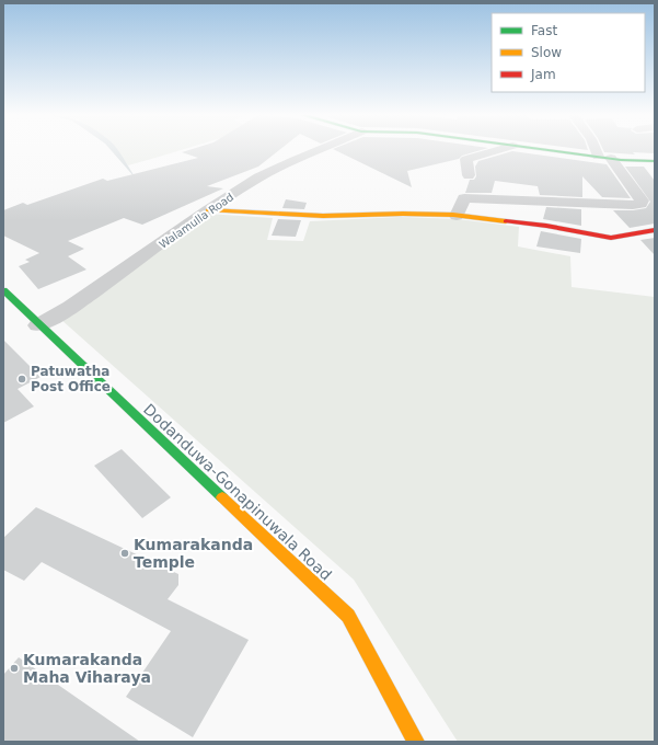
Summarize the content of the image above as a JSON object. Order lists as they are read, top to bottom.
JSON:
{
  "streets": {
    "street": ["Walamulla Road", "Dodanduwa-Gonapinuwala Road"]
  },
  "crossings": [
    ["Walamulla Road", "Dodanduwa-Gonapinuwala Road"]
  ],
  "places": ["Patuwatha Post Office", "Kumarakanda Temple", "Kumarakanda Maha Viharaya"],
  "legend": ["Fast", "Slow", "Jam"]
}
